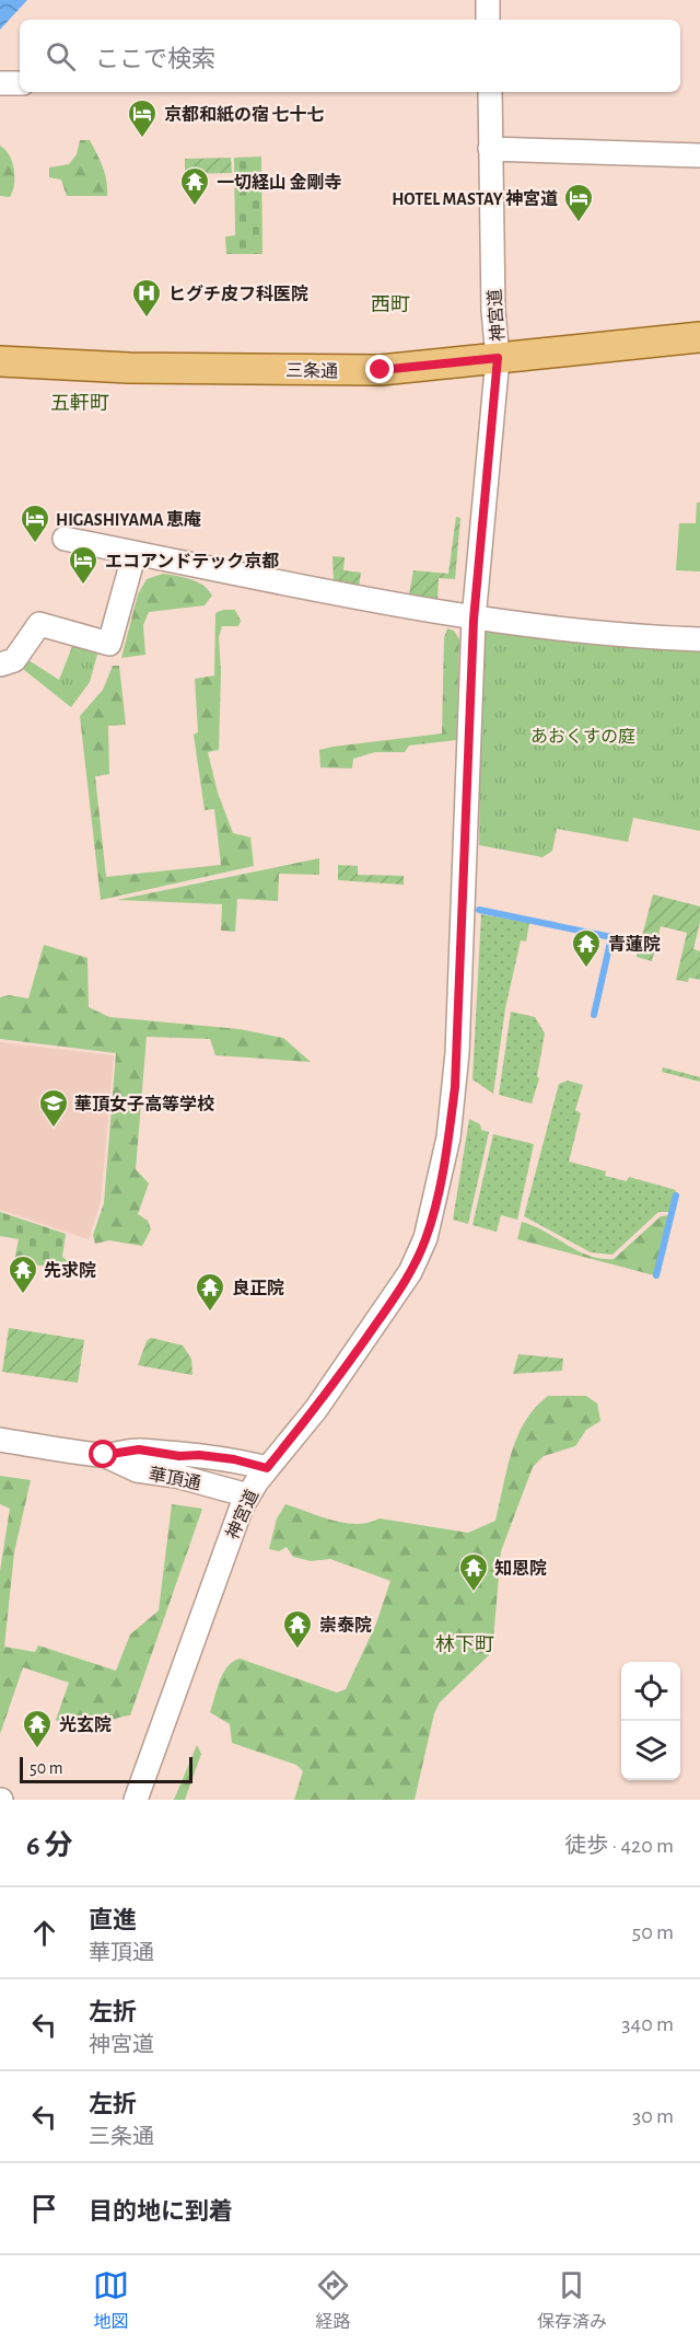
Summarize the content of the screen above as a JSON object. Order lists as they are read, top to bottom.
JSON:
{
  "streets": {
    "main road": ["三条通"],
    "street": ["神宮道", "華頂通"]
  },
  "crossings": [
    ["神宮道", "三条通"],
    ["神宮道", "華頂通"]
  ],
  "districts": ["西町", "五軒町", "林下町"],
  "parks": ["あおくすの庭"],
  "places": {
    "hotel": [
      "京都和紙の宿 七十七",
      "HOTEL MASTAY 神宮道",
      "HIGASHIYAMA 恵庵",
      "エコアンドテック京都"
    ],
    "temple": [
      "一切経山 金剛寺",
      "青蓮院",
      "先求院",
      "良正院",
      "知恩院",
      "崇泰院",
      "光玄院"
    ],
    "hospital": ["ヒグチ皮フ科医院"],
    "school or university": ["華頂女子高等学校"]
  },
  "scale_bar": "50 m",
  "page": {
    "search": "ここで検索",
    "scale": "50 m",
    "heading": ["6 分", "徒歩 · 420 m"],
    "list": [
      ["直進", "華頂通", "50 m"],
      ["左折", "神宮道", "340 m"],
      ["左折", "三条通", "30 m"],
      "目的地に到着"
    ],
    "nav": ["地図", "経路", "保存済み"]
  }
}
